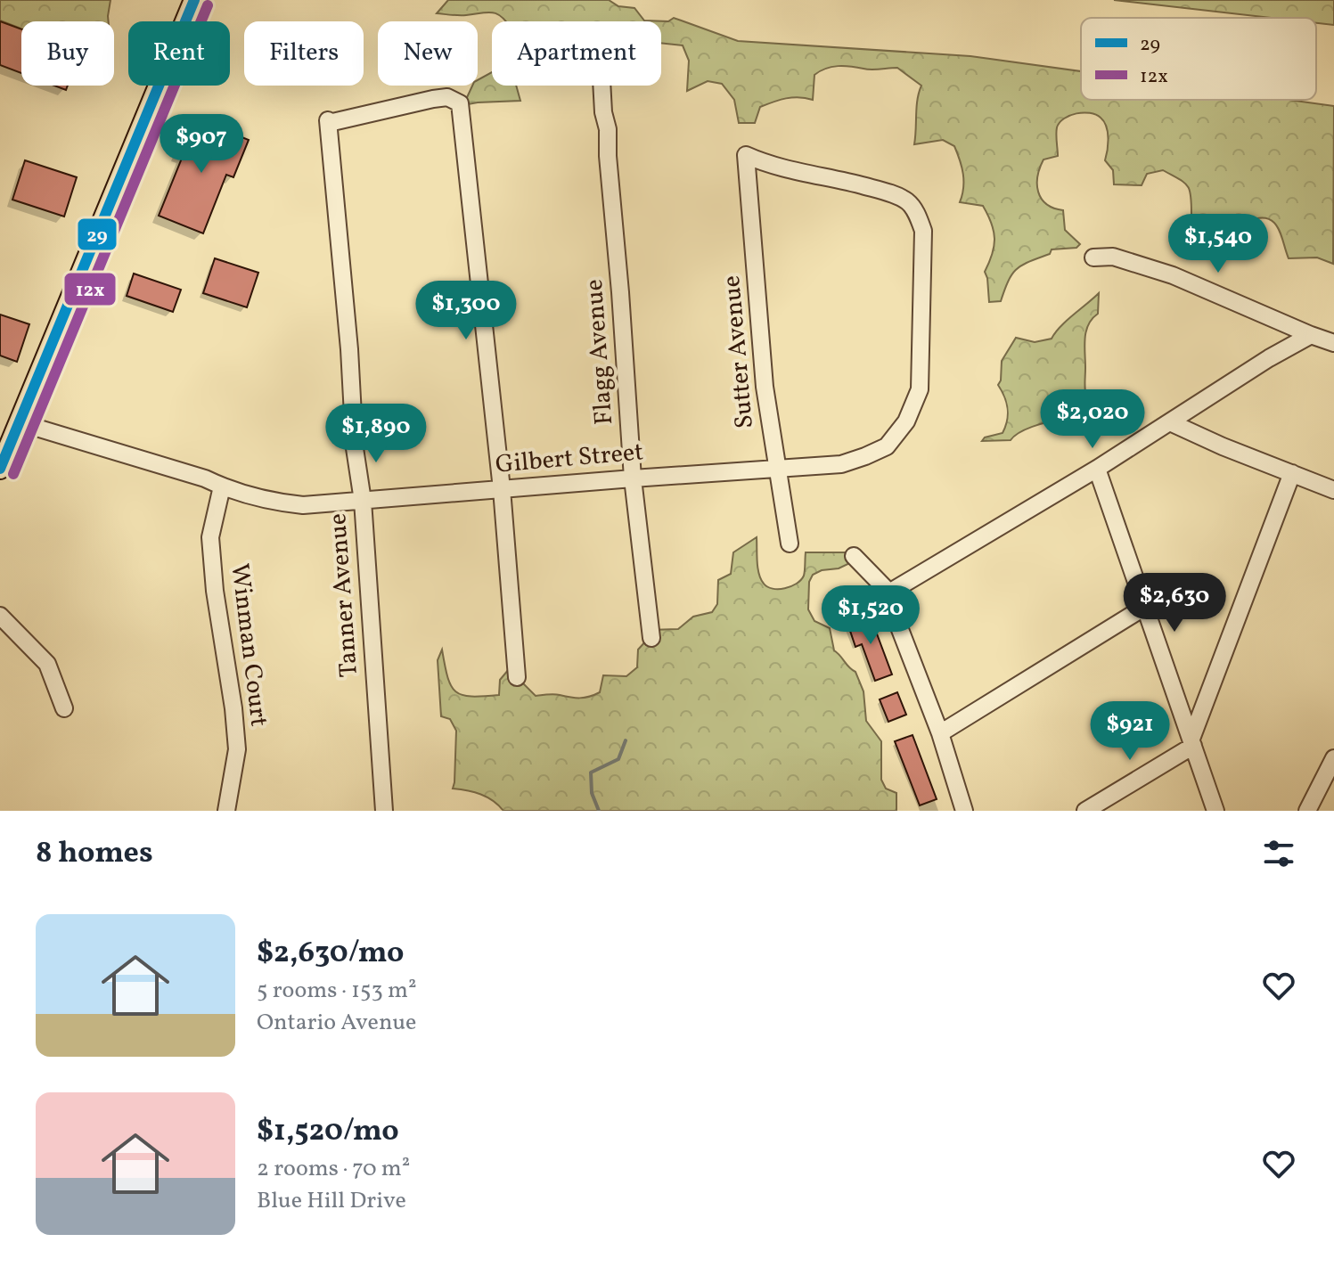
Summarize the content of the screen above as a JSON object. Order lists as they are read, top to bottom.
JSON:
{
  "streets": {
    "street": [
      "Flagg Avenue",
      "Sutter Avenue",
      "Gilbert Street",
      "Tanner Avenue",
      "Winman Court"
    ]
  },
  "crossings": [
    ["Flagg Avenue", "Gilbert Street"],
    ["Sutter Avenue", "Gilbert Street"],
    ["Gilbert Street", "Tanner Avenue"],
    ["Gilbert Street", "Winman Court"]
  ],
  "lines": ["transit line 29", "transit line 12x"],
  "legend": ["29", "12x"],
  "page": {
    "chip": [
      "Buy",
      "Rent",
      "Filters",
      "New",
      "Apartment"
    ],
    "price": [
      "$907",
      "$1,540",
      "$1,300",
      "$2,020",
      "$1,890",
      "$2,630",
      "$1,520",
      "$921"
    ],
    "heading": "8 homes",
    "list": [
      {
        "name": "$2,630/mo",
        "note": "5 rooms · 153 m² · Ontario Avenue"
      },
      {
        "name": "$1,520/mo",
        "note": "2 rooms · 70 m² · Blue Hill Drive"
      }
    ]
  }
}
